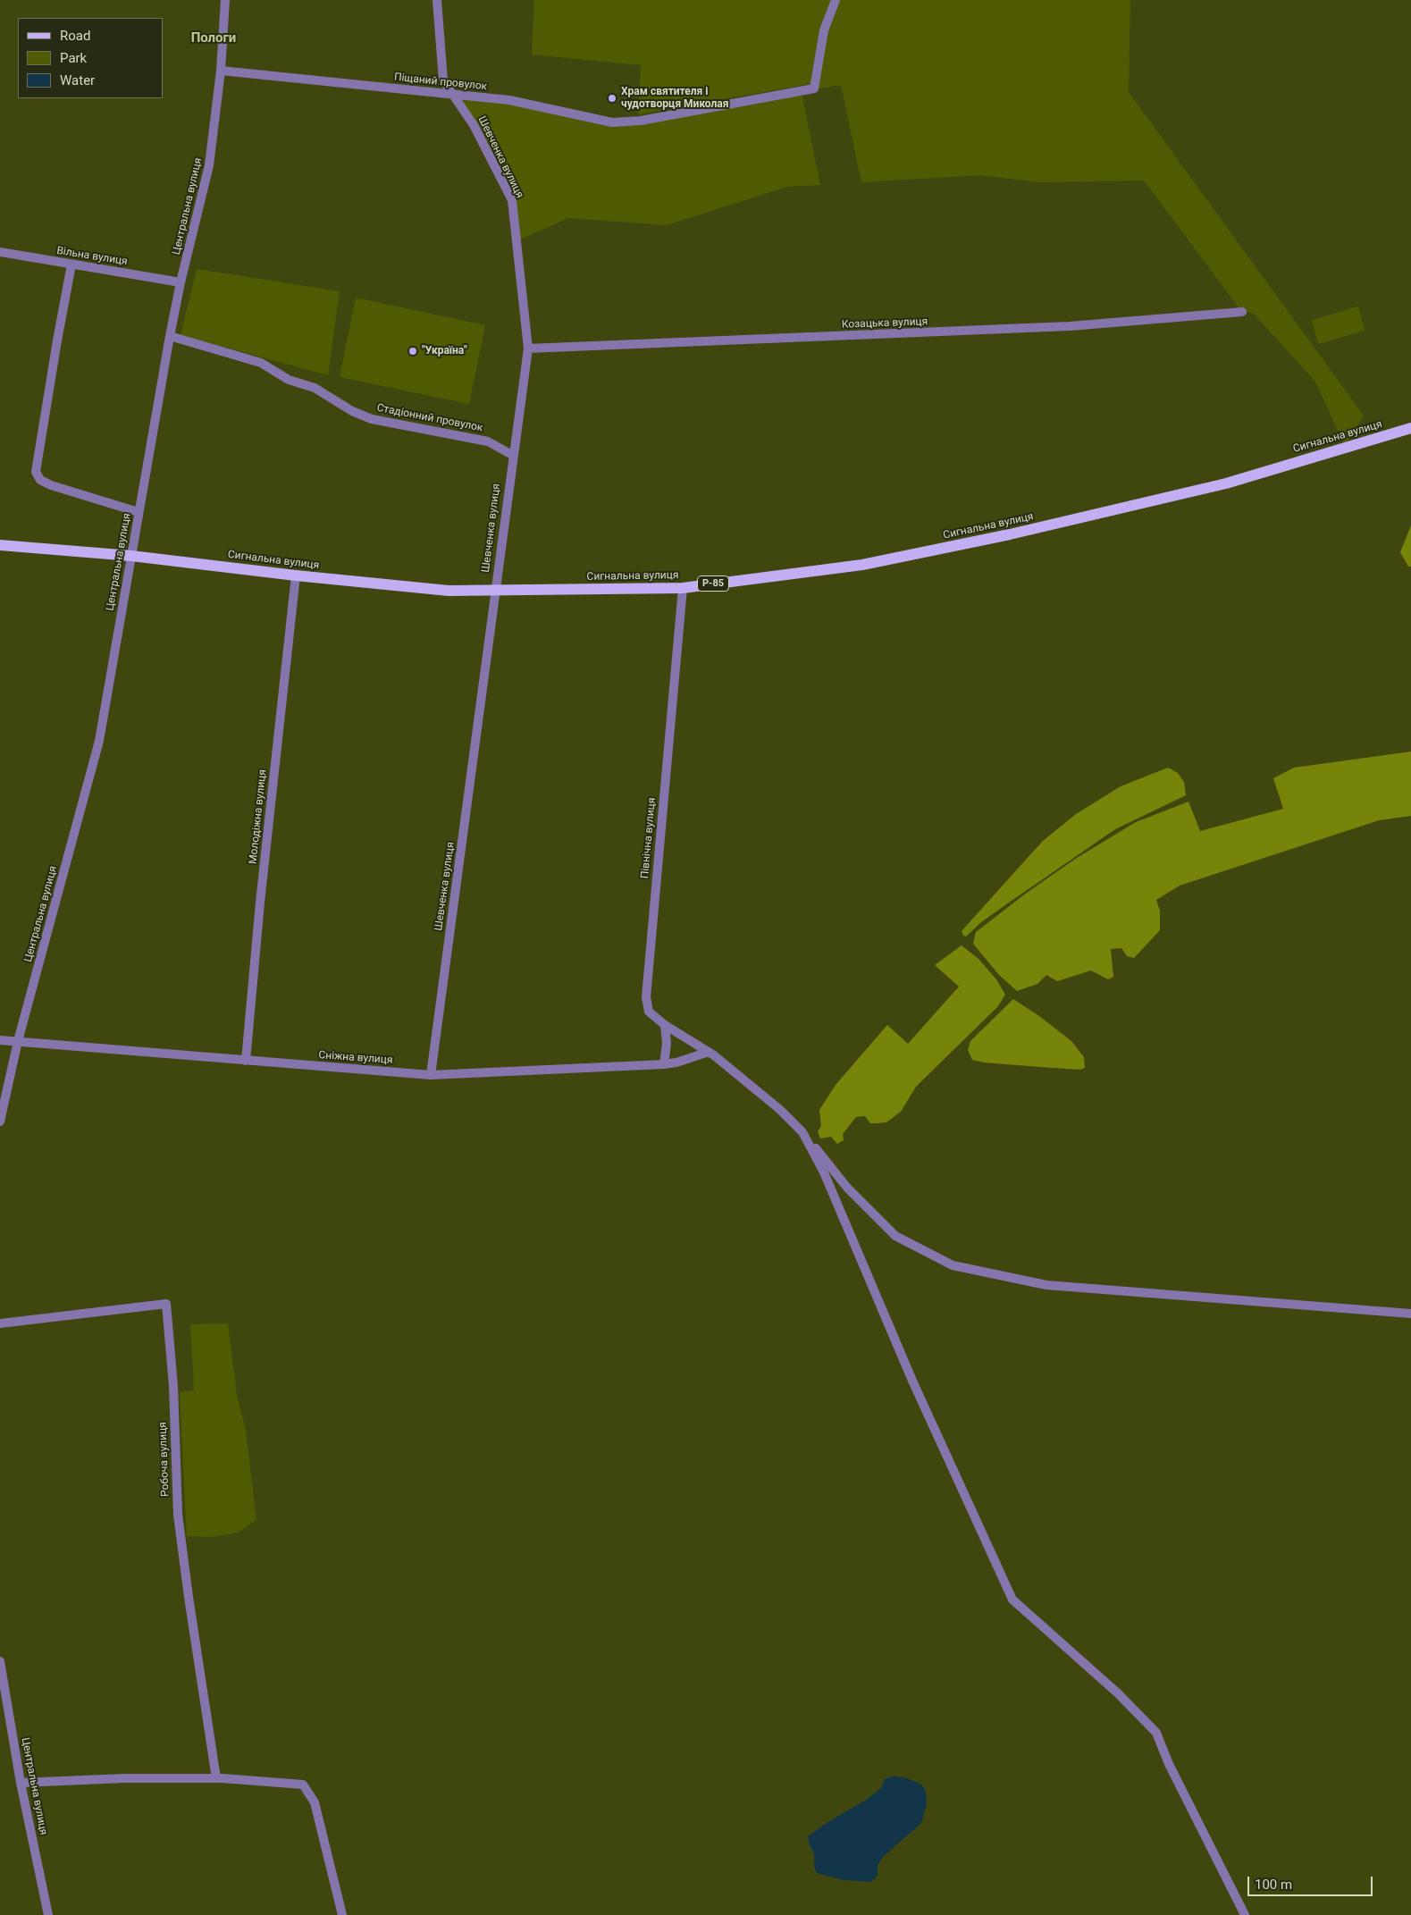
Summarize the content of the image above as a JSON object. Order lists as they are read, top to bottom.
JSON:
{
  "streets": {
    "main road": ["Сигнальна вулиця", "Р-85"],
    "street": [
      "Піщаний провулок",
      "Шевченка вулиця",
      "Центральна вулиця",
      "Вільна вулиця",
      "Козацька вулиця",
      "Стадіонний провулок",
      "Молодіжна вулиця",
      "Північна вулиця",
      "Сніжна вулиця",
      "Робоча вулиця"
    ]
  },
  "crossings": [
    ["Піщаний провулок", "Шевченка вулиця"],
    ["Піщаний провулок", "Центральна вулиця"],
    ["Шевченка вулиця", "Козацька вулиця"],
    ["Шевченка вулиця", "Стадіонний провулок"],
    ["Шевченка вулиця", "Сигнальна вулиця"],
    ["Шевченка вулиця", "Сніжна вулиця"],
    ["Центральна вулиця", "Вільна вулиця"],
    ["Центральна вулиця", "Стадіонний провулок"],
    ["Центральна вулиця", "Сигнальна вулиця"],
    ["Центральна вулиця", "Сніжна вулиця"],
    ["Сигнальна вулиця", "Молодіжна вулиця"],
    ["Сигнальна вулиця", "Північна вулиця"],
    ["Молодіжна вулиця", "Сніжна вулиця"],
    ["Північна вулиця", "Сніжна вулиця"]
  ],
  "districts": ["Пологи"],
  "places": ["Храм святителя і чудотворця Миколая", "\"Україна\""],
  "legend": ["Road", "Park", "Water"],
  "scale_bar": "100 m"
}
